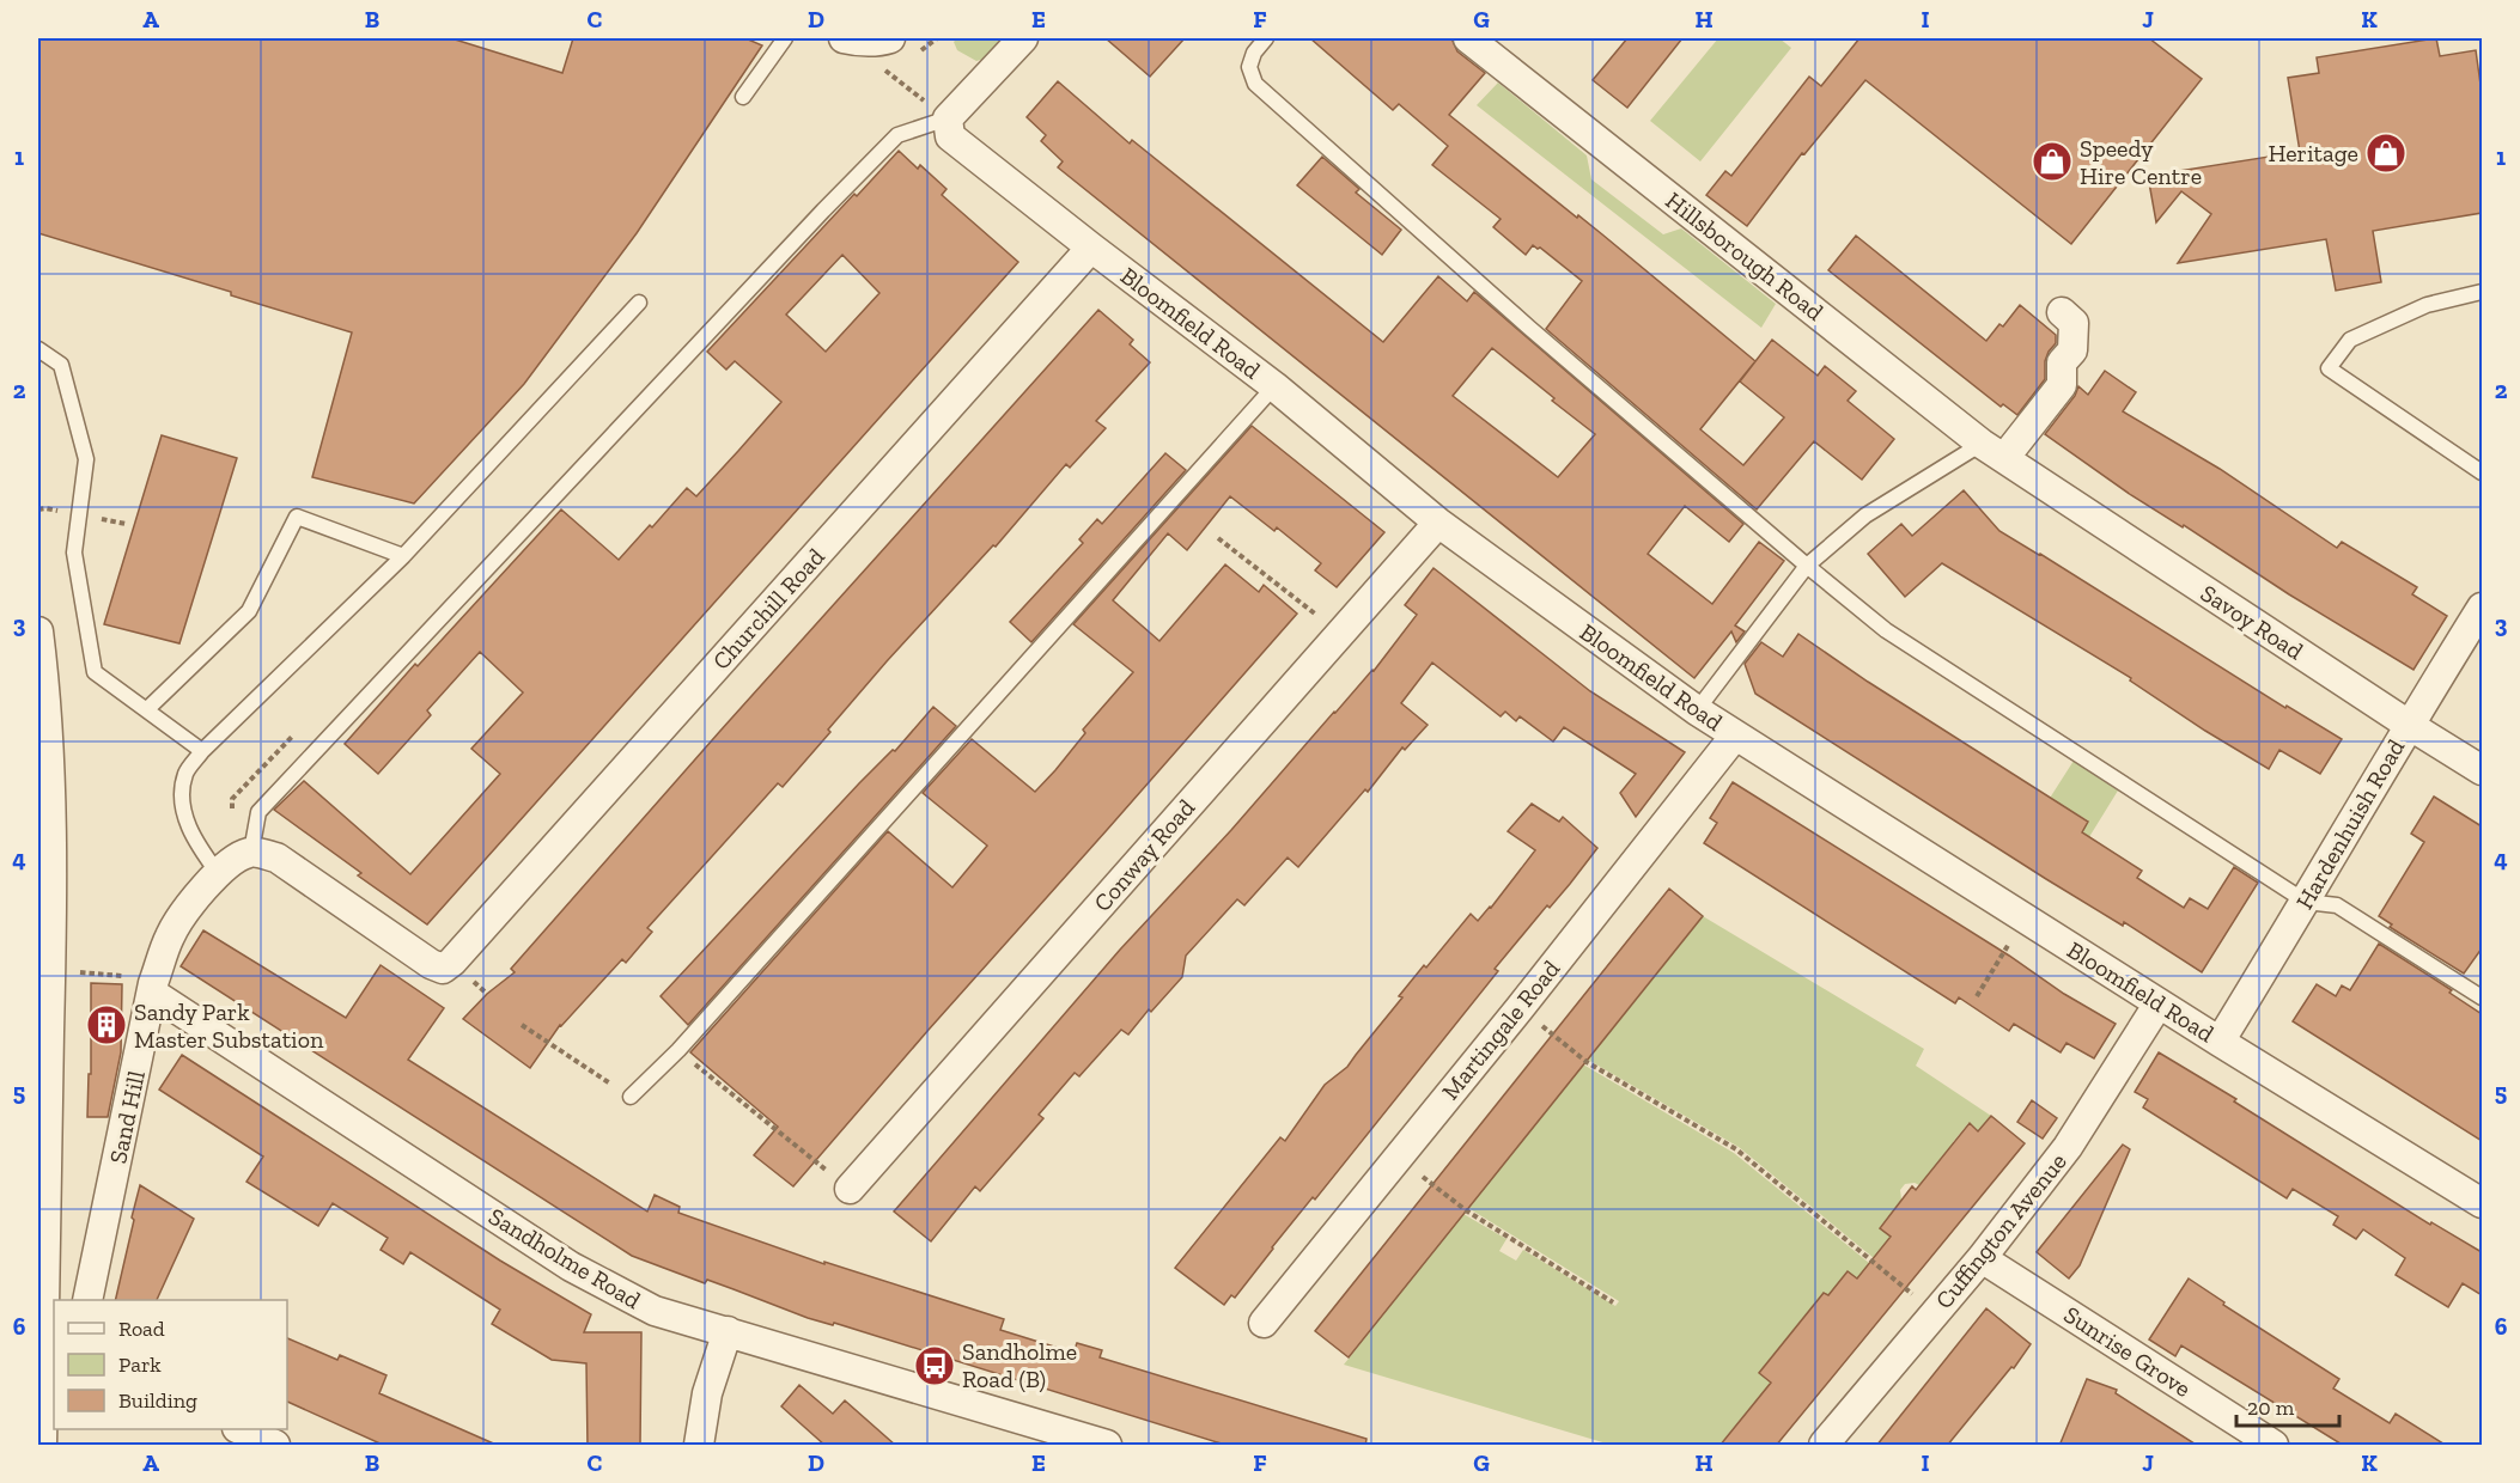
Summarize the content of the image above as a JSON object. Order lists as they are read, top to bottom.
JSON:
{
  "streets": {
    "street": [
      "Hillsborough Road",
      "Bloomfield Road",
      "Churchill Road",
      "Savoy Road",
      "Hardenhuish Road",
      "Conway Road",
      "Martingale Road",
      "Sand Hill",
      "Cuffington Avenue",
      "Sandholme Road",
      "Sunrise Grove"
    ]
  },
  "crossings": [
    ["Hillsborough Road", "Savoy Road"],
    ["Bloomfield Road", "Churchill Road"],
    ["Bloomfield Road", "Hardenhuish Road"],
    ["Bloomfield Road", "Conway Road"],
    ["Bloomfield Road", "Martingale Road"],
    ["Bloomfield Road", "Cuffington Avenue"],
    ["Churchill Road", "Sand Hill"],
    ["Savoy Road", "Hardenhuish Road"],
    ["Sand Hill", "Sandholme Road"],
    ["Cuffington Avenue", "Sunrise Grove"]
  ],
  "places": {
    "shop": ["Heritage", "Speedy Hire Centre"],
    "building": ["Sandy Park Master Substation"],
    "bus stop": ["Sandholme Road (B)"]
  },
  "legend": ["Road", "Park", "Building"],
  "scale_bar": "20 m",
  "grid": {
    "columns": [
      "A",
      "B",
      "C",
      "D",
      "E",
      "F",
      "G",
      "H",
      "I",
      "J",
      "K"
    ],
    "rows": [
      "1",
      "2",
      "3",
      "4",
      "5",
      "6"
    ]
  }
}
